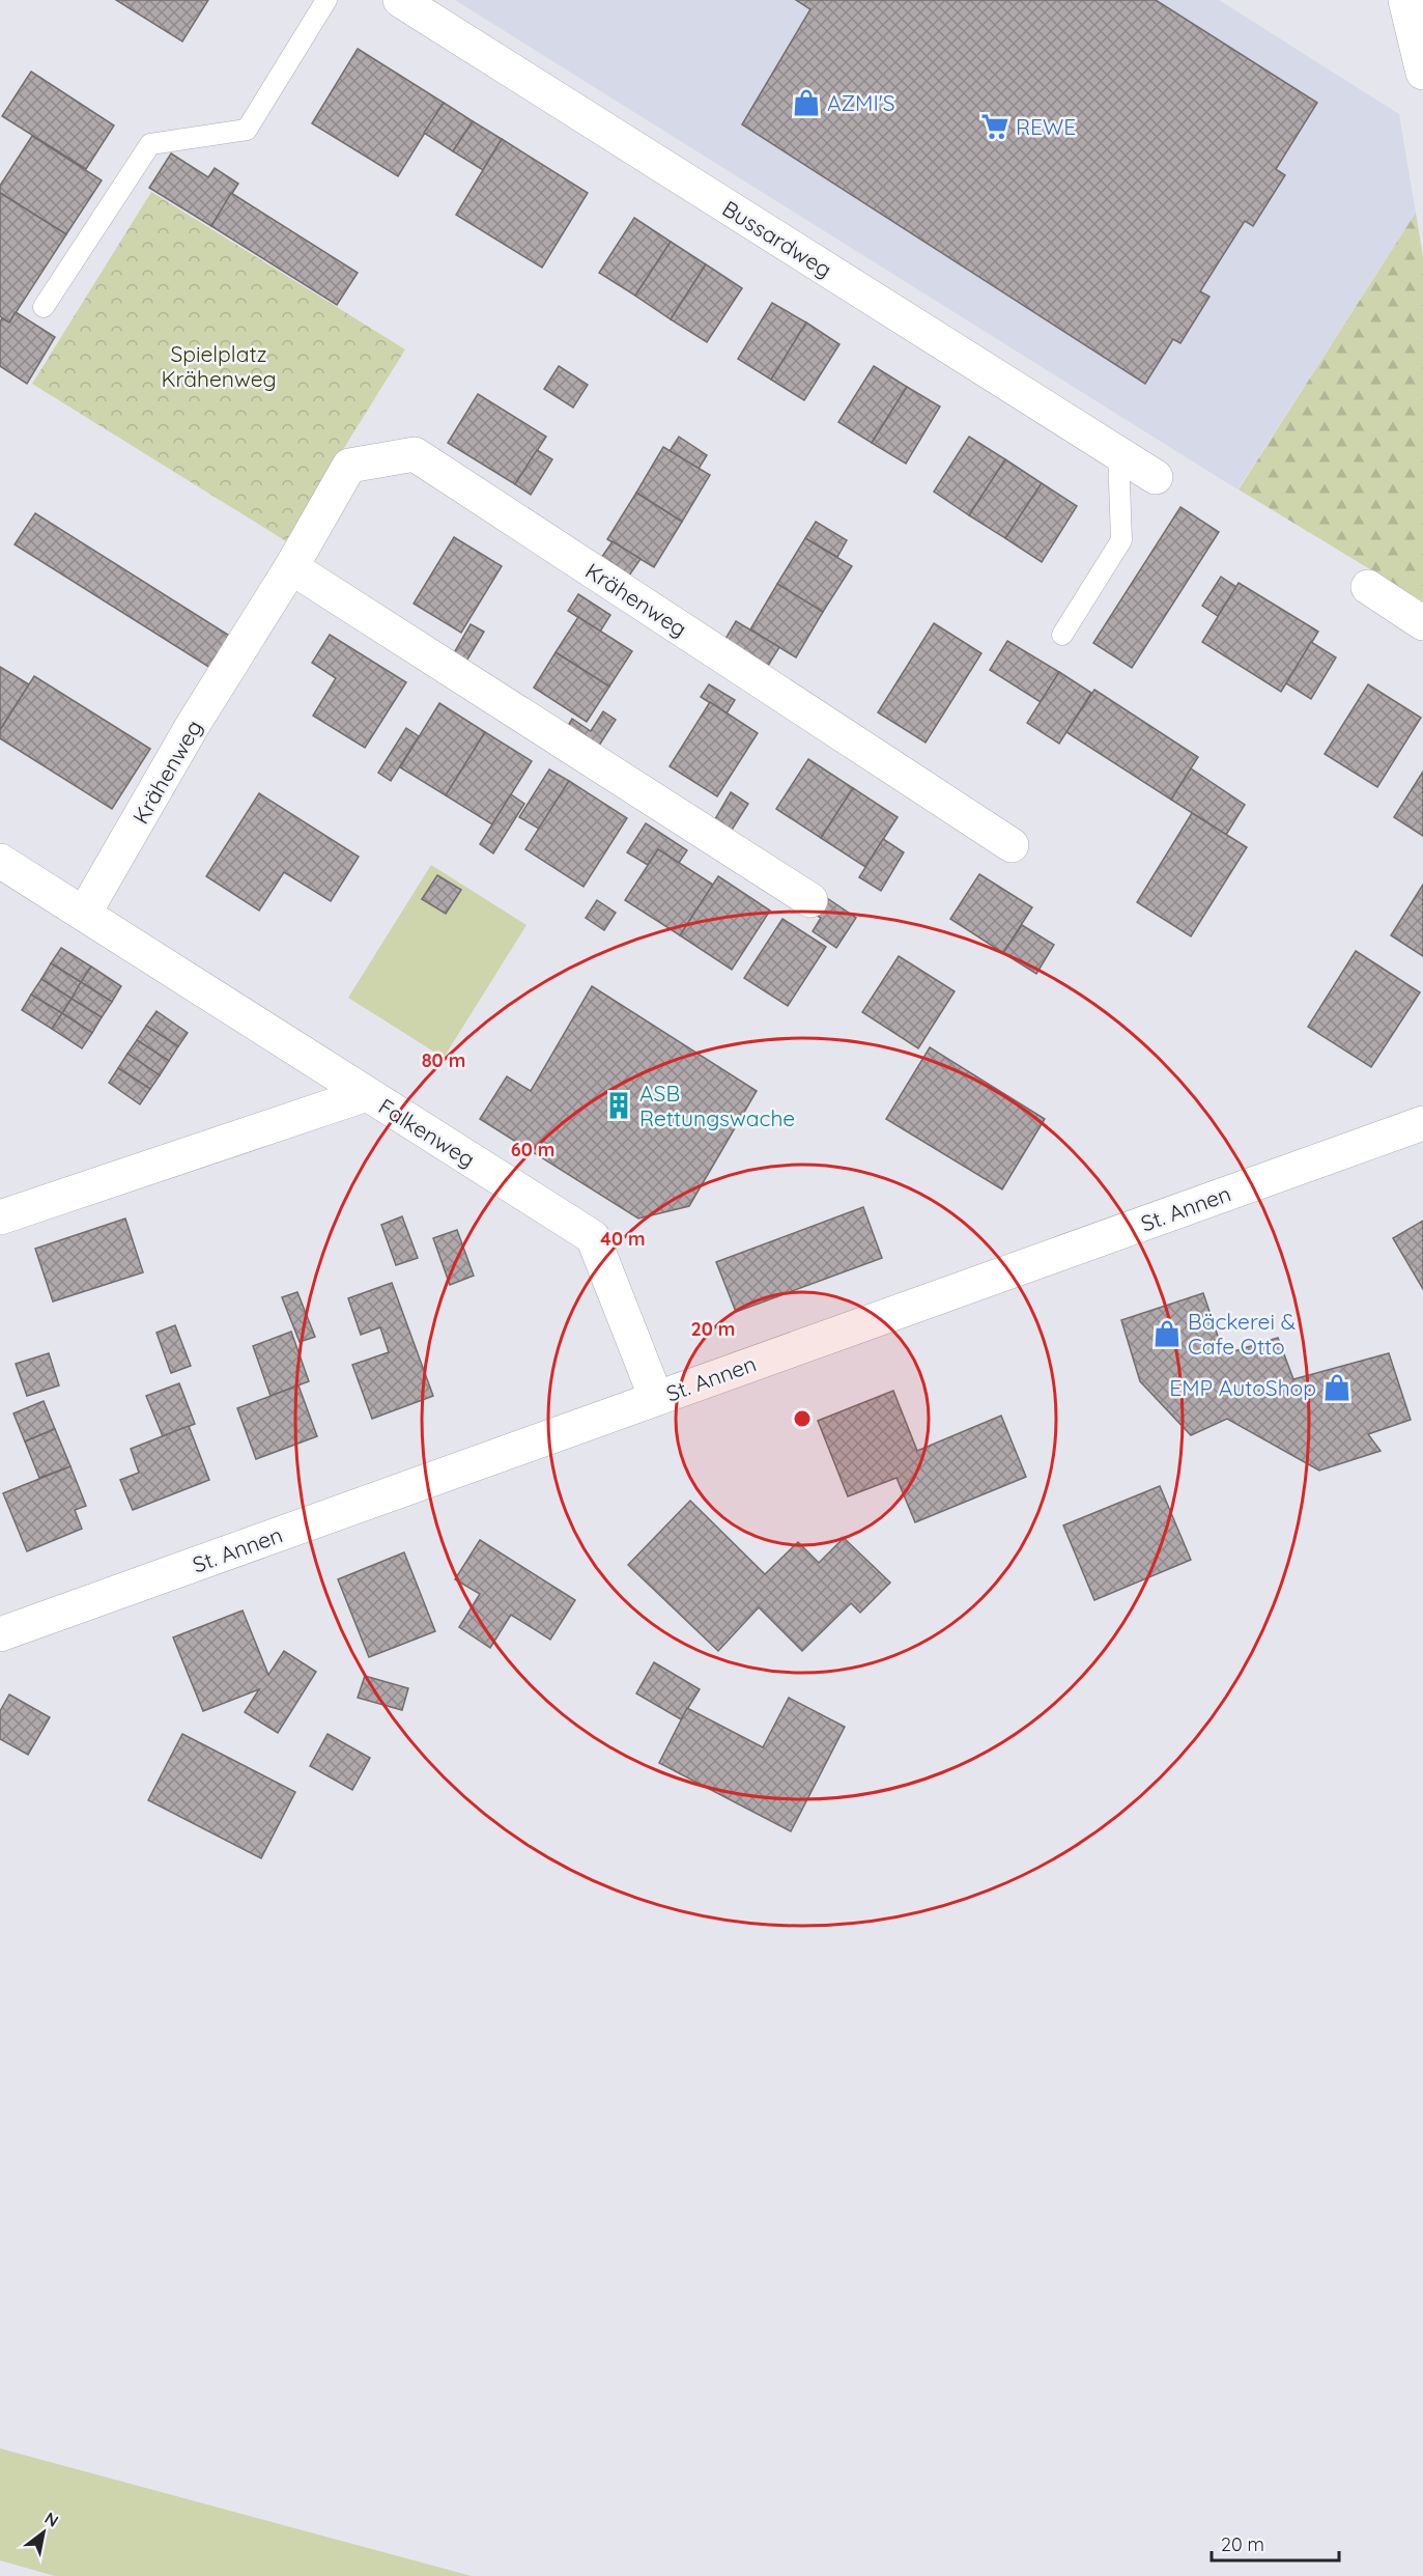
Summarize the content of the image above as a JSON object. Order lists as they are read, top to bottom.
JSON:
{
  "streets": {
    "street": [
      "Bussardweg",
      "Krähenweg",
      "Falkenweg",
      "St. Annen"
    ]
  },
  "crossings": [
    ["Krähenweg", "Falkenweg"],
    ["Falkenweg", "St. Annen"]
  ],
  "parks": ["Spielplatz Krähenweg"],
  "places": {
    "shop": ["AZMI'S", "Bäckerei & Cafe Otto", "EMP AutoShop"],
    "supermarket": ["REWE"],
    "building": ["ASB Rettungswache"]
  },
  "scale_bar": "20 m",
  "north": "top right",
  "rings": [
    "80 m",
    "60 m",
    "40 m",
    "20 m"
  ]
}
